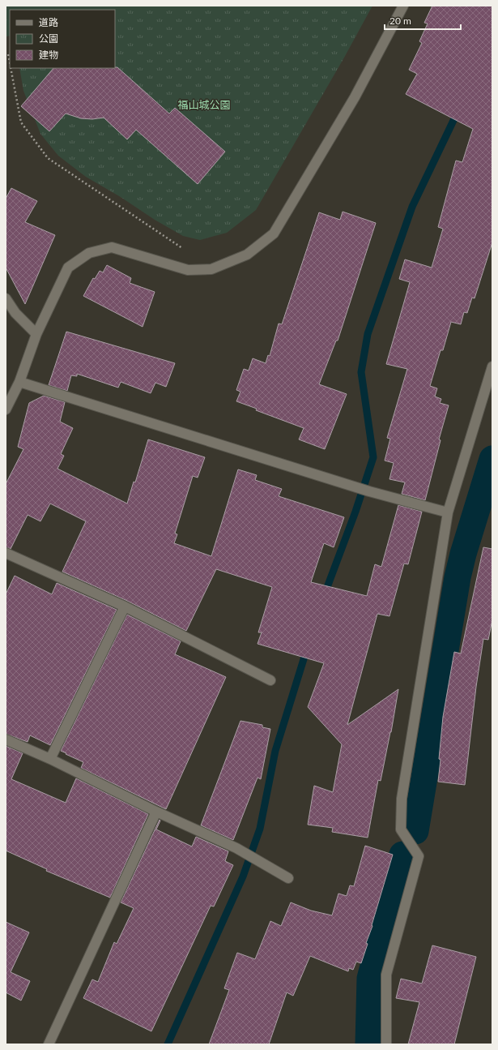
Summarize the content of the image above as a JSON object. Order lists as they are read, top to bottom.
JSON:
{
  "parks": ["福山城公園"],
  "legend": ["道路", "公園", "建物"],
  "scale_bar": "20 m"
}
